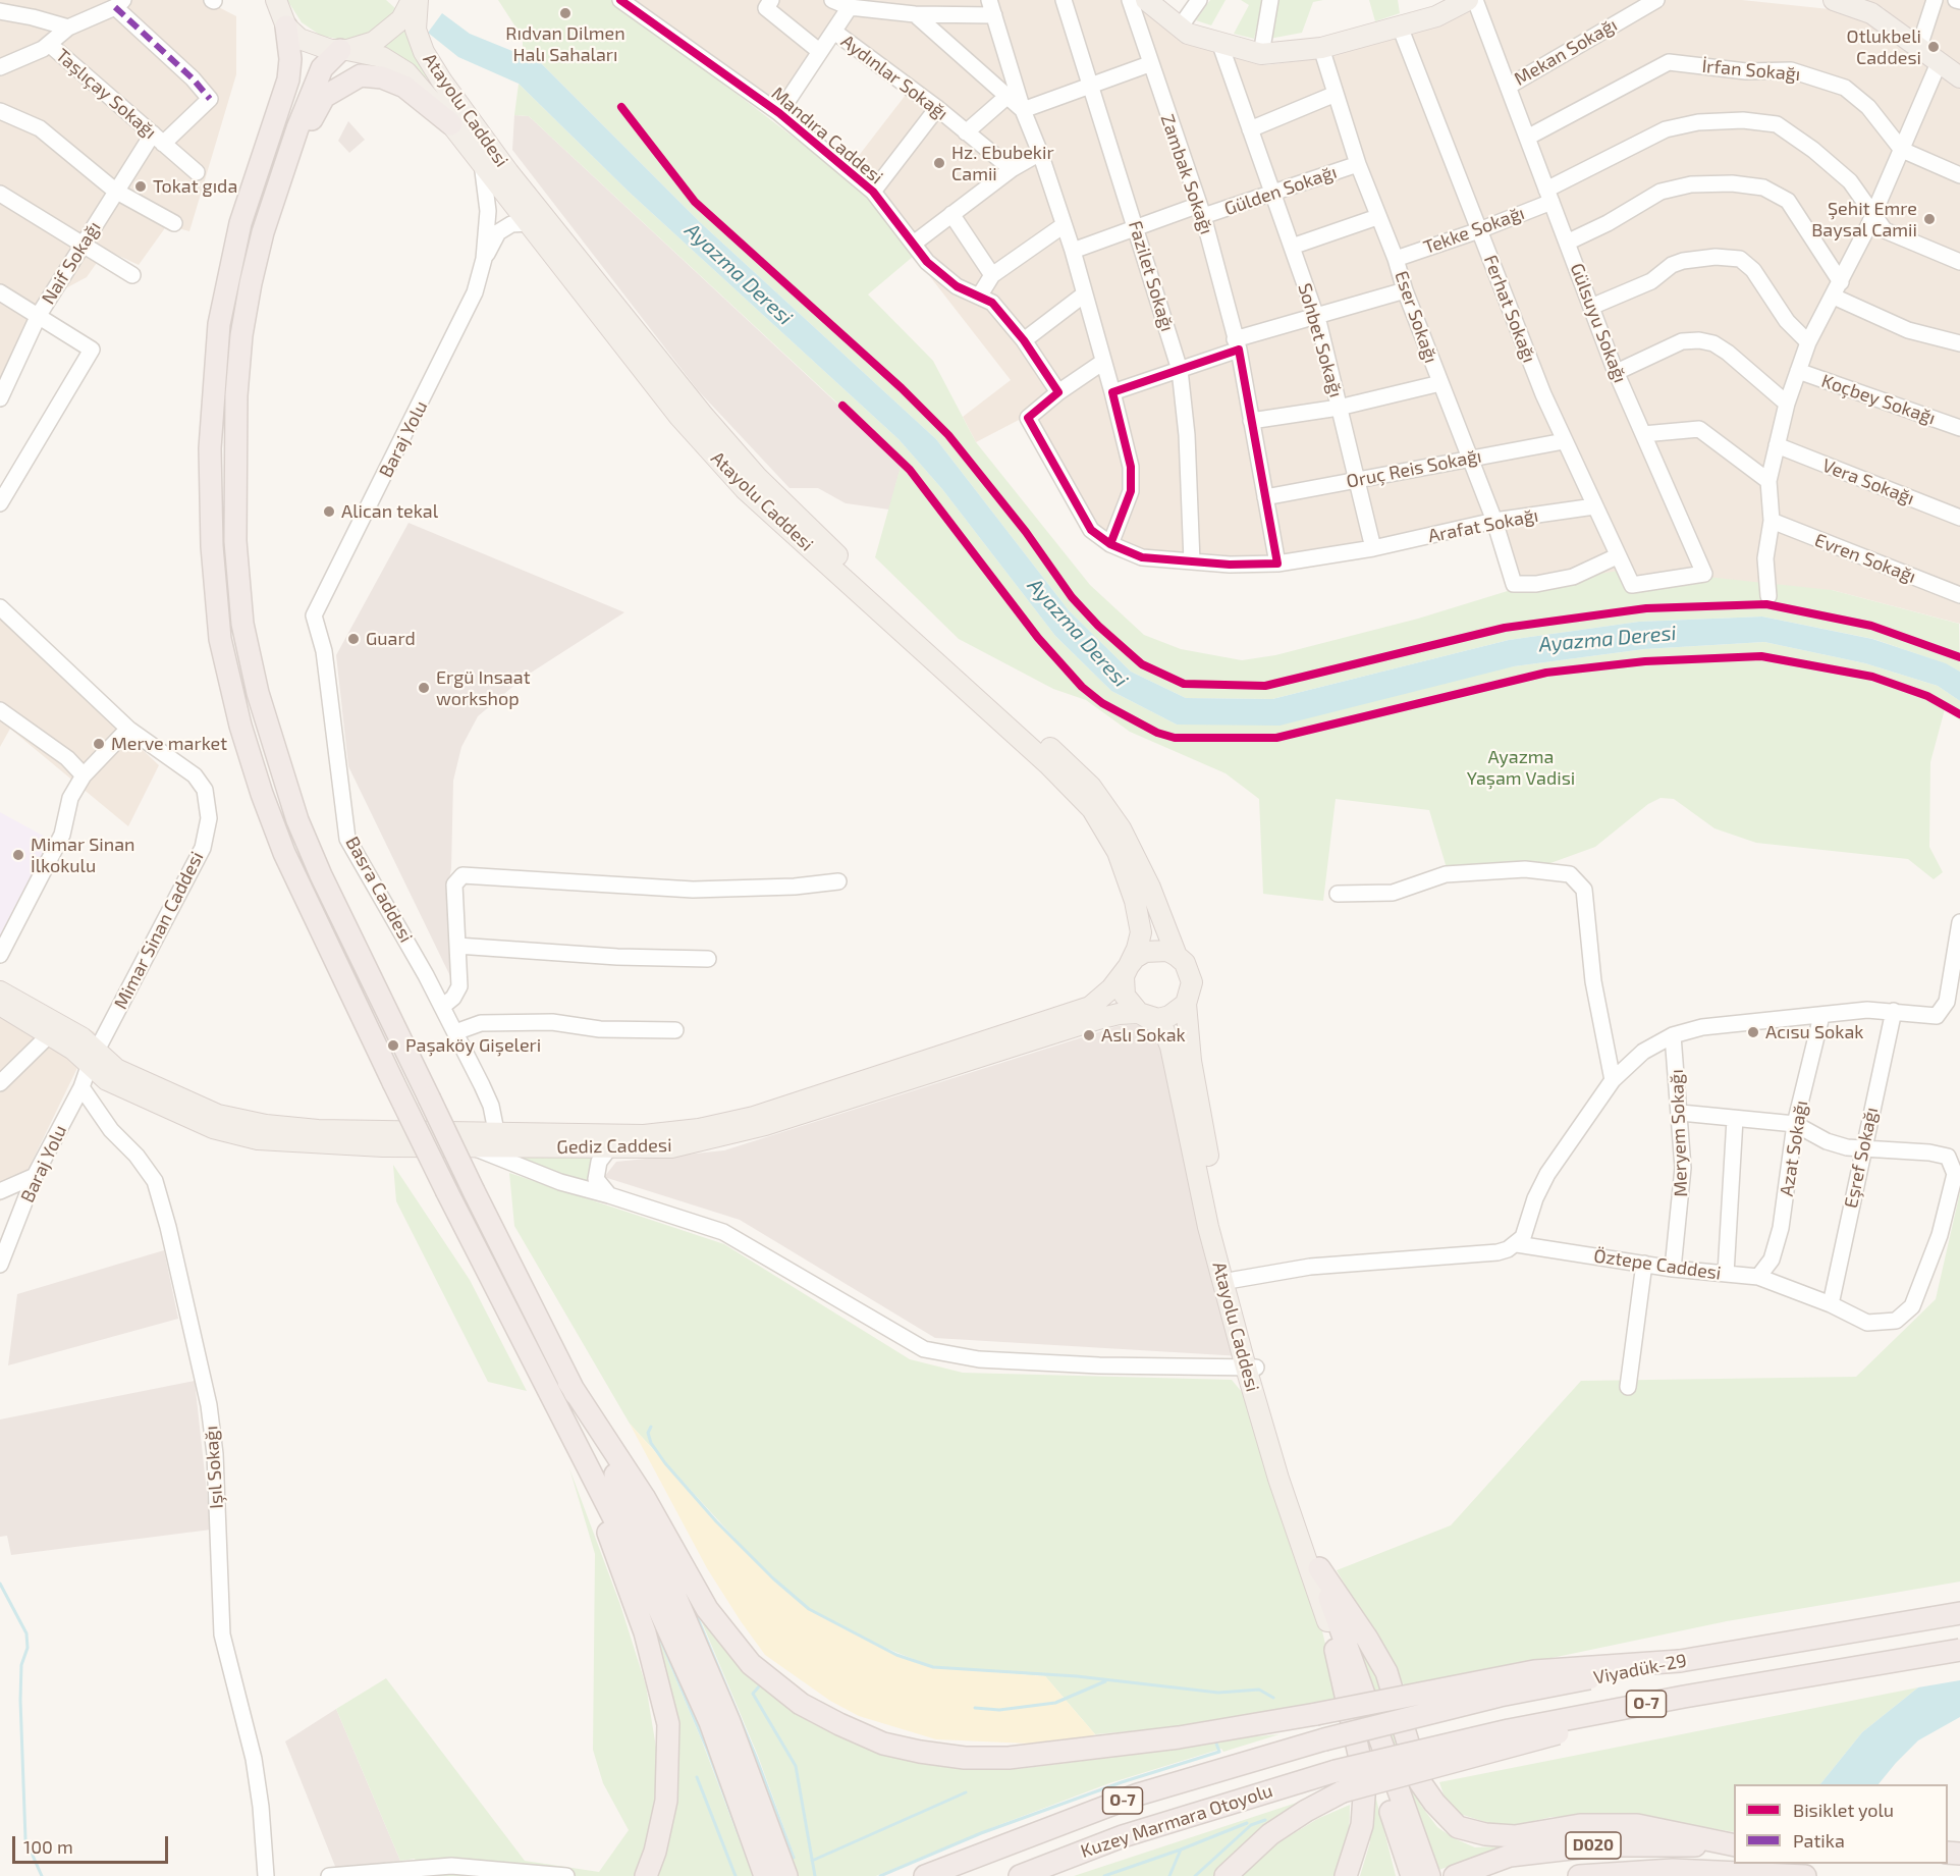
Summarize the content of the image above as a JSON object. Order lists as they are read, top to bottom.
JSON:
{
  "streets": {
    "highway": [
      "Viyadük-29",
      "O-7",
      "Kuzey Marmara Otoyolu",
      "D020"
    ],
    "main road": ["Atayolu Caddesi", "Gediz Caddesi"],
    "street": [
      "Mekan Sokağı",
      "İrfan Sokağı",
      "Aydınlar Sokağı",
      "Taşlıçay Sokağı",
      "Mandıra Caddesi",
      "Zambak Sokağı",
      "Gülden Sokağı",
      "Tekke Sokağı",
      "Naif Sokağı",
      "Fazilet Sokağı",
      "Ferhat Sokağı",
      "Eser Sokağı",
      "Gülsuyu Sokağı",
      "Sohbet Sokağı",
      "Koçbey Sokağı",
      "Baraj Yolu",
      "Oruç Reis Sokağı",
      "Vera Sokağı",
      "Arafat Sokağı",
      "Evren Sokağı",
      "Basra Caddesi",
      "Mimar Sinan Caddesi",
      "Meryem Sokağı",
      "Azat Sokağı",
      "Eşref Sokağı",
      "Öztepe Caddesi",
      "Işıl Sokağı"
    ]
  },
  "crossings": [
    ["Mekan Sokağı", "Gülsuyu Sokağı"],
    ["İrfan Sokağı", "Gülsuyu Sokağı"],
    ["Taşlıçay Sokağı", "Naif Sokağı"],
    ["Atayolu Caddesi", "Baraj Yolu"],
    ["Atayolu Caddesi", "Gediz Caddesi"],
    ["Atayolu Caddesi", "Öztepe Caddesi"],
    ["Zambak Sokağı", "Gülden Sokağı"],
    ["Zambak Sokağı", "Oruç Reis Sokağı"],
    ["Gülden Sokağı", "Fazilet Sokağı"],
    ["Gülden Sokağı", "Eser Sokağı"],
    ["Gülden Sokağı", "Sohbet Sokağı"],
    ["Tekke Sokağı", "Ferhat Sokağı"],
    ["Tekke Sokağı", "Eser Sokağı"],
    ["Tekke Sokağı", "Gülsuyu Sokağı"],
    ["Ferhat Sokağı", "Eser Sokağı"],
    ["Ferhat Sokağı", "Gülsuyu Sokağı"],
    ["Ferhat Sokağı", "Oruç Reis Sokağı"],
    ["Ferhat Sokağı", "Arafat Sokağı"],
    ["Eser Sokağı", "Oruç Reis Sokağı"],
    ["Eser Sokağı", "Arafat Sokağı"],
    ["Sohbet Sokağı", "Oruç Reis Sokağı"],
    ["Sohbet Sokağı", "Arafat Sokağı"],
    ["Baraj Yolu", "Basra Caddesi"],
    ["Baraj Yolu", "Mimar Sinan Caddesi"],
    ["Baraj Yolu", "Gediz Caddesi"],
    ["Baraj Yolu", "Işıl Sokağı"],
    ["Basra Caddesi", "Gediz Caddesi"],
    ["Mimar Sinan Caddesi", "Gediz Caddesi"],
    ["Meryem Sokağı", "Öztepe Caddesi"],
    ["Azat Sokağı", "Öztepe Caddesi"],
    ["Eşref Sokağı", "Öztepe Caddesi"],
    ["Viyadük-29", "Kuzey Marmara Otoyolu"]
  ],
  "water": ["Ayazma Deresi"],
  "parks": ["Ayazma Yaşam Vadisi"],
  "places": [
    "Rıdvan Dilmen Halı Sahaları",
    "Otlukbeli Caddesi",
    "Hz. Ebubekir Camii",
    "Tokat gıda",
    "Şehit Emre Baysal Camii",
    "Alican tekal",
    "Guard",
    "Ergü Insaat workshop",
    "Merve market",
    "Mimar Sinan İlkokulu",
    "Acısu Sokak",
    "Aslı Sokak",
    "Paşaköy Gişeleri"
  ],
  "legend": ["Bisiklet yolu", "Patika"],
  "scale_bar": "100 m"
}
